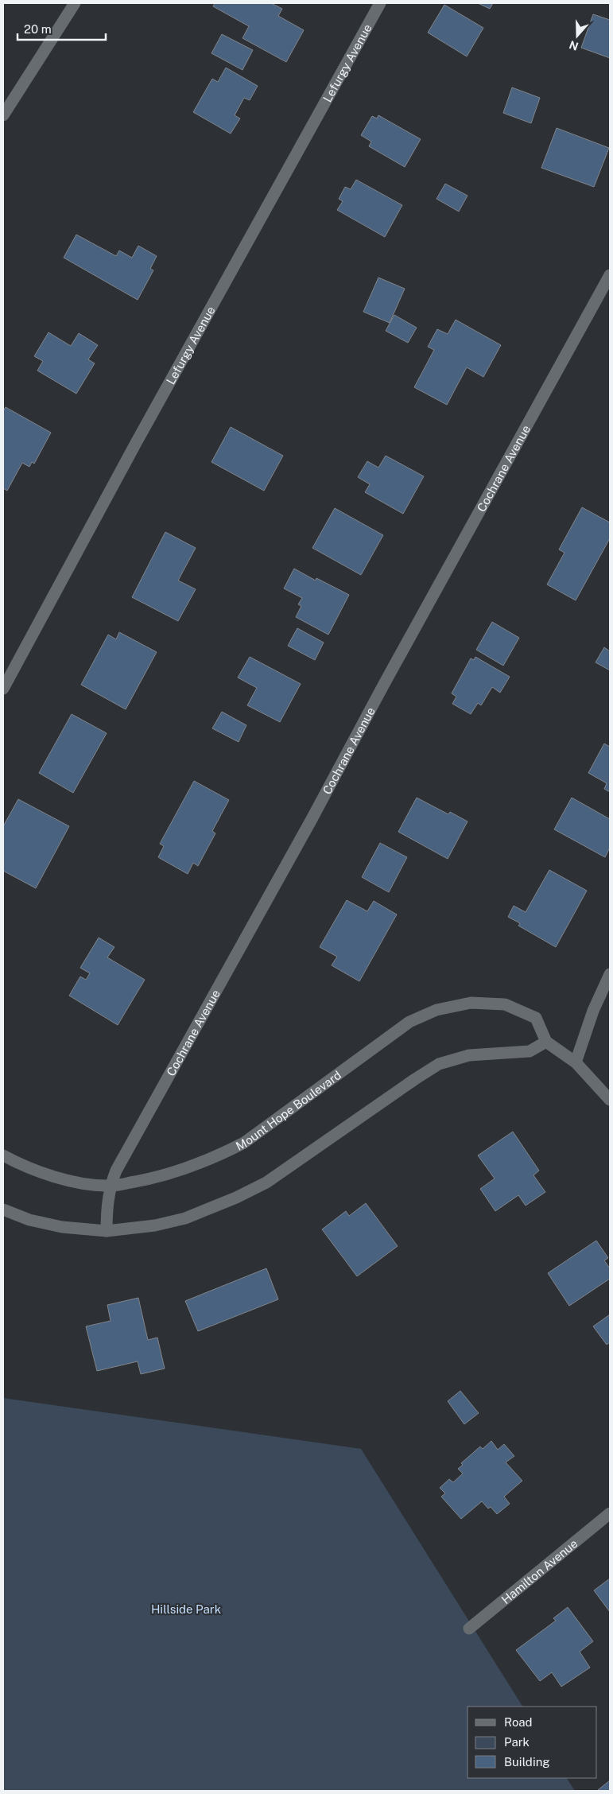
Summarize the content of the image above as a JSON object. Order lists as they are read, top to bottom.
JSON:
{
  "streets": {
    "street": [
      "Lefurgy Avenue",
      "Cochrane Avenue",
      "Mount Hope Boulevard",
      "Hamilton Avenue"
    ]
  },
  "crossings": [
    ["Cochrane Avenue", "Mount Hope Boulevard"]
  ],
  "parks": ["Hillside Park"],
  "legend": ["Road", "Park", "Building"],
  "scale_bar": "20 m",
  "north": "bottom"
}
